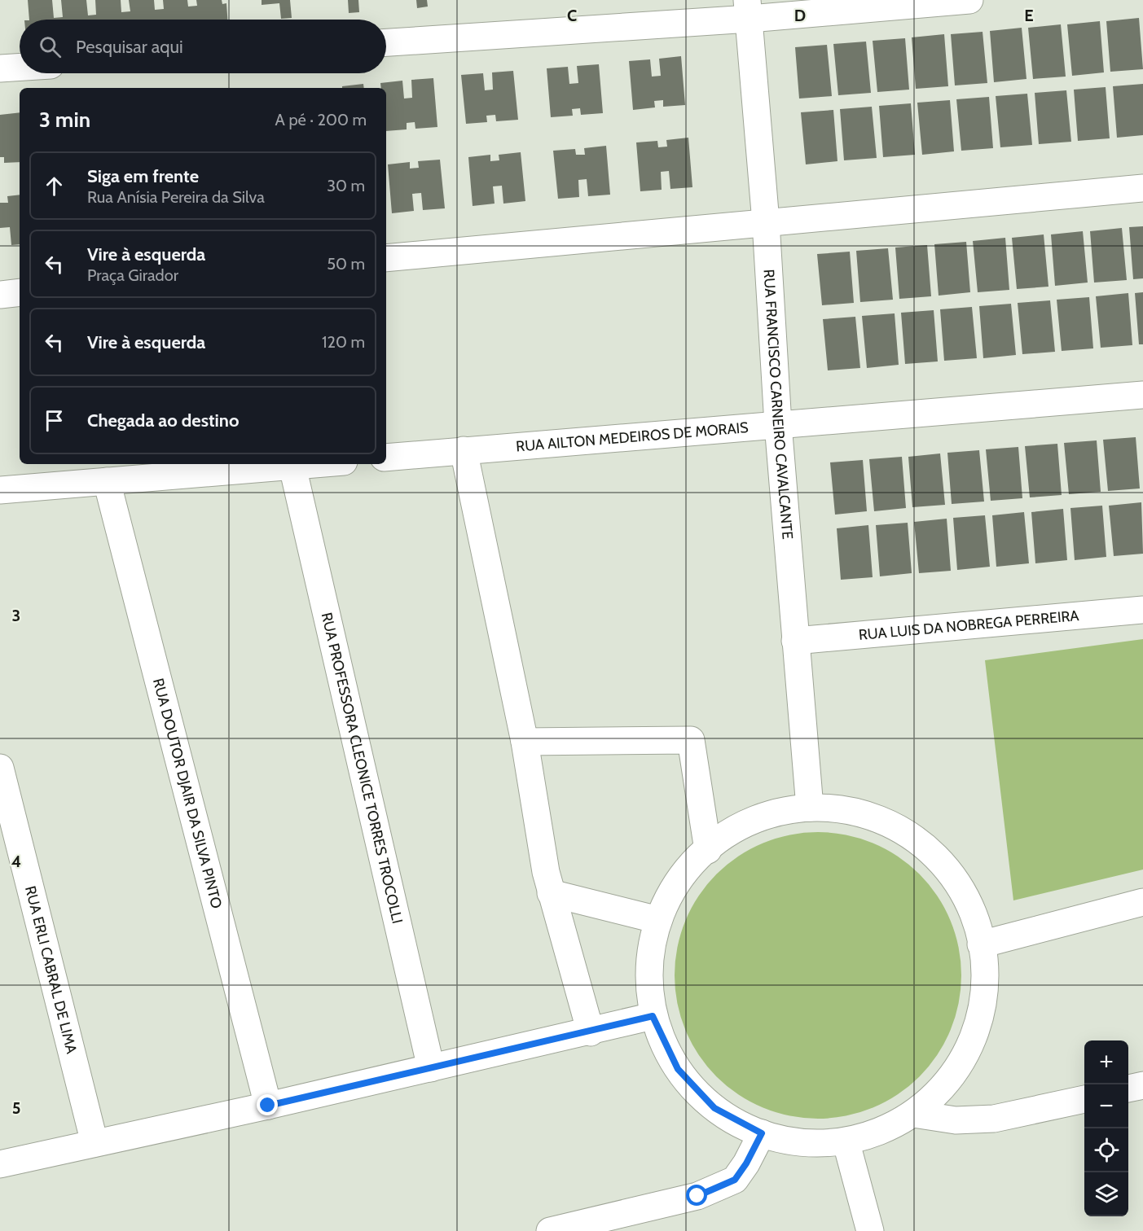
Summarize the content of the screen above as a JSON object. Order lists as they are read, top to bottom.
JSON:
{
  "streets": {
    "street": [
      "RUA FRANCISCO CARNEIRO CAVALCANTE",
      "RUA AILTON MEDEIROS DE MORAIS",
      "RUA LUIS DA NOBREGA PERREIRA",
      "RUA PROFESSORA CLEONICE TORRES TROCOLLI",
      "RUA DOUTOR DJAIR DA SILVA PINTO",
      "RUA ERLI CABRAL DE LIMA"
    ]
  },
  "crossings": [
    ["RUA FRANCISCO CARNEIRO CAVALCANTE", "RUA AILTON MEDEIROS DE MORAIS"],
    ["RUA FRANCISCO CARNEIRO CAVALCANTE", "RUA LUIS DA NOBREGA PERREIRA"]
  ],
  "page": {
    "search": "Pesquisar aqui",
    "heading": ["3 min", "A pé · 200 m"],
    "list": [
      ["Siga em frente", "Rua Anísia Pereira da Silva", "30 m"],
      ["Vire à esquerda", "Praça Girador", "50 m"],
      ["Vire à esquerda", "120 m"],
      "Chegada ao destino"
    ],
    "map_buttons": ["+", "−"]
  },
  "grid": {
    "columns": ["C", "D", "E"],
    "rows": ["3", "4", "5"]
  }
}
